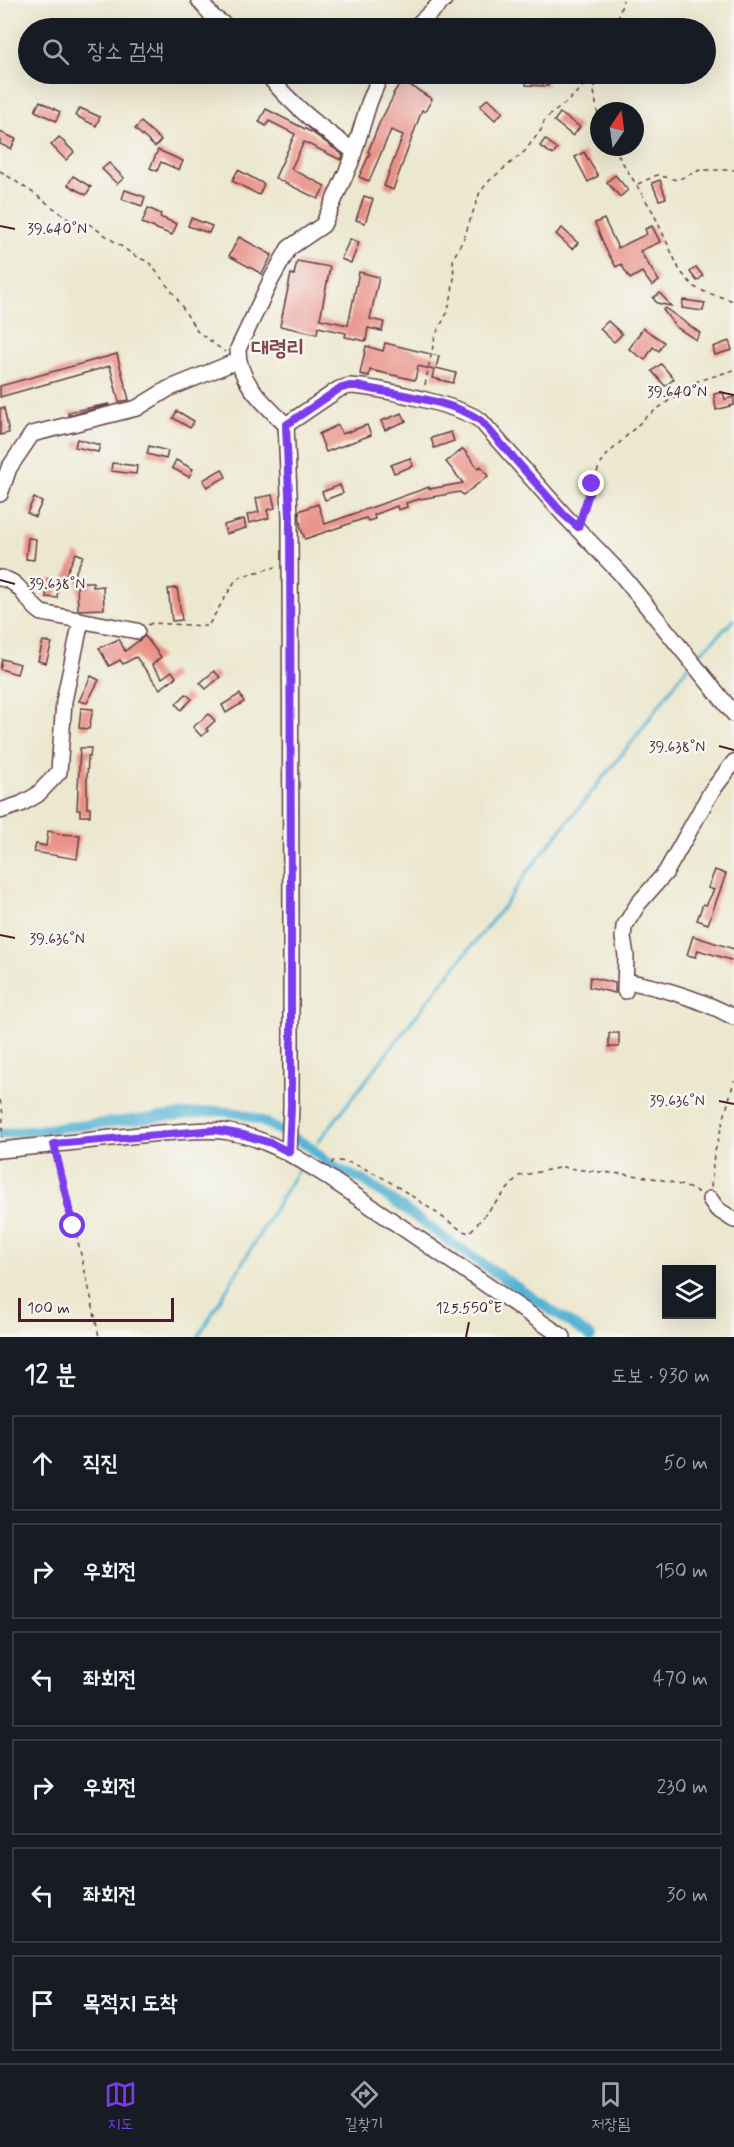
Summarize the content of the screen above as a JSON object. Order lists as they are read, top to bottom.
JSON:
{
  "districts": ["대령리"],
  "scale_bar": "100 m",
  "north": "top",
  "page": {
    "search": "장소 검색",
    "scale": "100 m",
    "heading": ["12 분", "도보 · 930 m"],
    "list": [
      ["직진", "50 m"],
      ["우회전", "150 m"],
      ["좌회전", "470 m"],
      ["우회전", "230 m"],
      ["좌회전", "30 m"],
      "목적지 도착"
    ],
    "nav": ["지도", "길찾기", "저장됨"]
  },
  "coordinates": [
    "39.640°N",
    "39.638°N",
    "39.636°N",
    "125.550°E"
  ]
}
